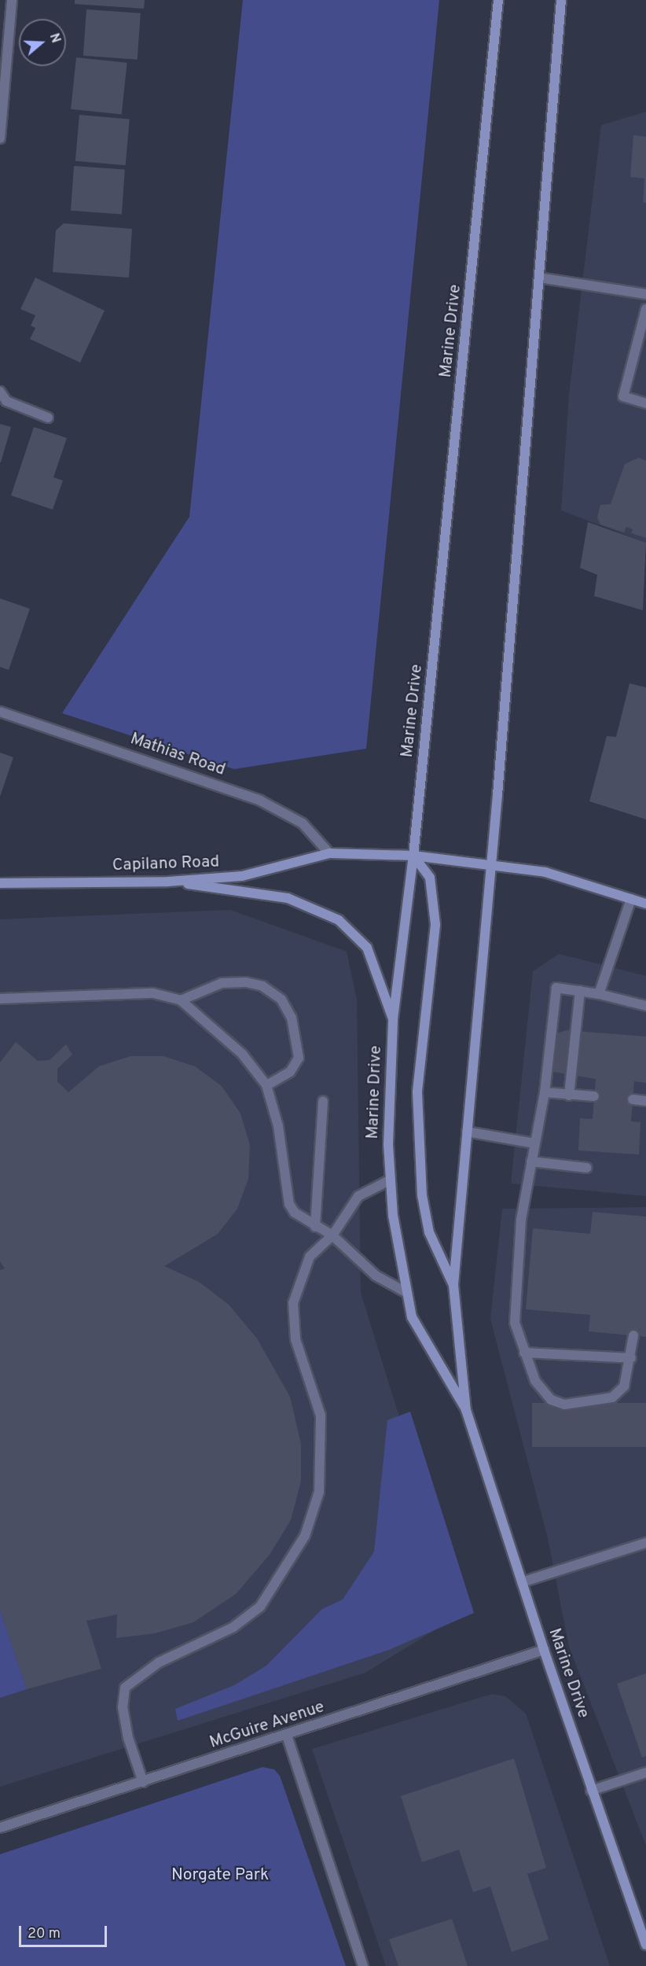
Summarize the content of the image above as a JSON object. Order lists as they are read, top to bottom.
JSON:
{
  "streets": {
    "main road": ["Marine Drive", "Capilano Road"],
    "street": ["Mathias Road", "McGuire Avenue"]
  },
  "crossings": [
    ["Marine Drive", "Capilano Road"],
    ["Marine Drive", "McGuire Avenue"],
    ["Mathias Road", "Capilano Road"]
  ],
  "parks": ["Norgate Park"],
  "scale_bar": "20 m",
  "north": "right"
}
